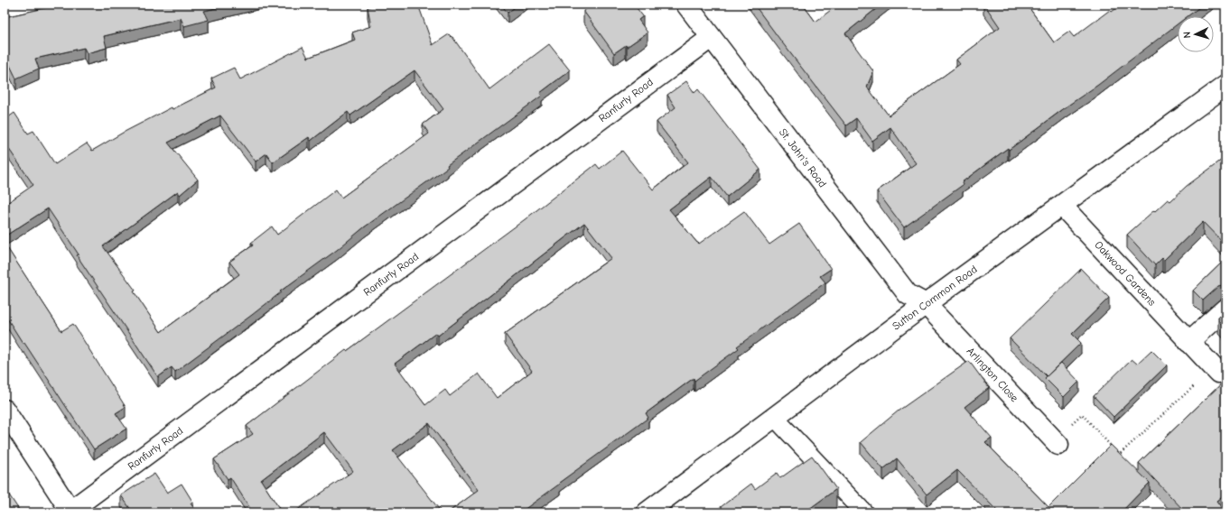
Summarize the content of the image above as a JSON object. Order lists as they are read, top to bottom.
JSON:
{
  "streets": {
    "street": [
      "Ranfurly Road",
      "St. John's Road",
      "Oakwood Gardens",
      "Sutton Common Road",
      "Arlington Close"
    ]
  },
  "crossings": [
    ["Ranfurly Road", "St. John's Road"],
    ["St. John's Road", "Sutton Common Road"],
    ["St. John's Road", "Arlington Close"],
    ["Oakwood Gardens", "Sutton Common Road"],
    ["Sutton Common Road", "Arlington Close"]
  ],
  "north": "left"
}
